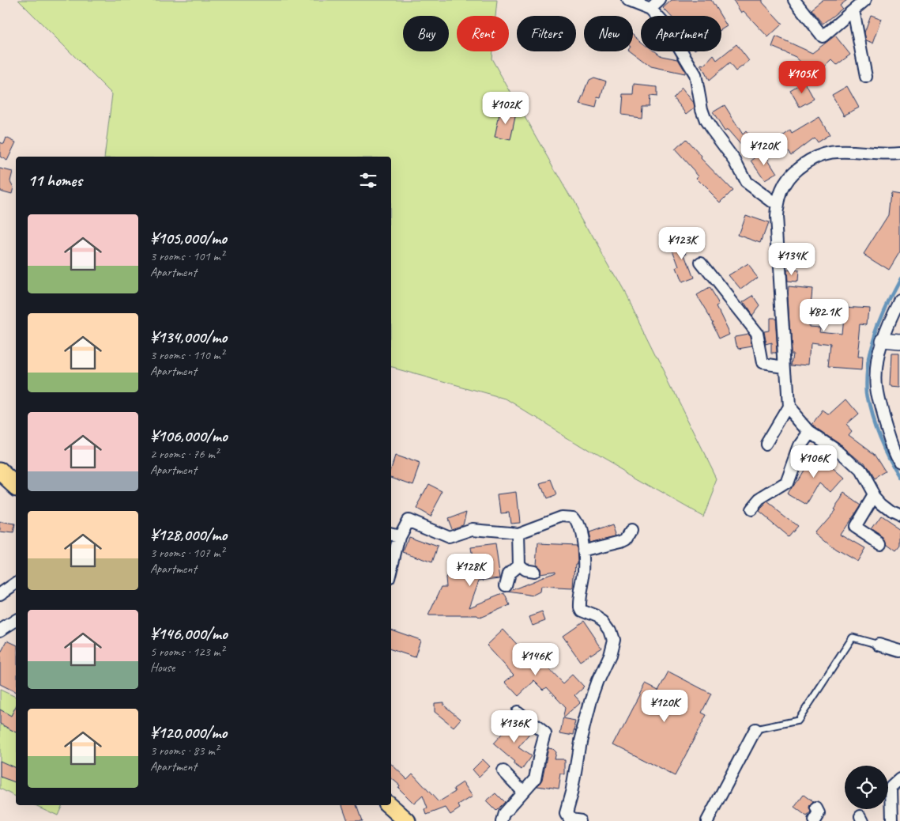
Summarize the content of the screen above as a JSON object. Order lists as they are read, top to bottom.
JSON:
{
  "page": {
    "chip": [
      "Buy",
      "Rent",
      "Filters",
      "New",
      "Apartment"
    ],
    "price": [
      "¥105K",
      "¥102K",
      "¥120K",
      "¥123K",
      "¥134K",
      "¥82.1K",
      "¥106K",
      "¥128K",
      "¥146K",
      "¥120K",
      "¥136K"
    ],
    "heading": "11 homes",
    "list": [
      {
        "name": "¥105,000/mo",
        "note": "3 rooms · 101 m² · Apartment"
      },
      {
        "name": "¥134,000/mo",
        "note": "3 rooms · 110 m² · Apartment"
      },
      {
        "name": "¥106,000/mo",
        "note": "2 rooms · 76 m² · Apartment"
      },
      {
        "name": "¥128,000/mo",
        "note": "3 rooms · 107 m² · Apartment"
      },
      {
        "name": "¥146,000/mo",
        "note": "5 rooms · 123 m² · House"
      },
      {
        "name": "¥120,000/mo",
        "note": "3 rooms · 83 m² · Apartment"
      }
    ]
  }
}
